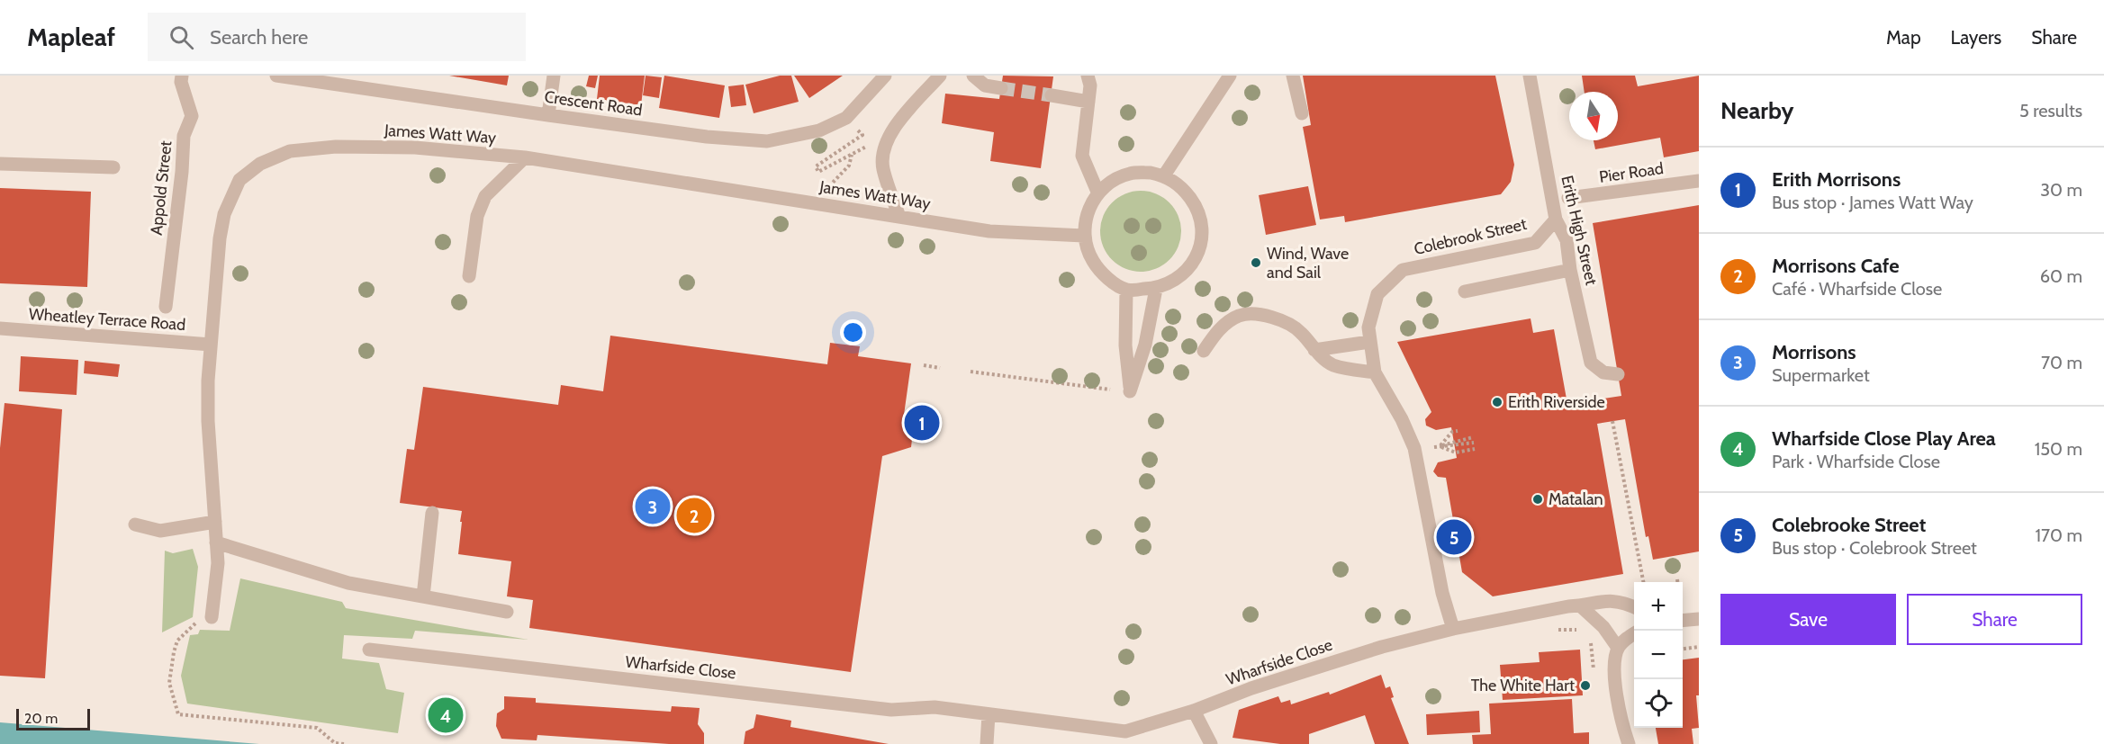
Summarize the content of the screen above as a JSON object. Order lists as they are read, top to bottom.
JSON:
{
  "streets": {
    "street": [
      "Crescent Road",
      "James Watt Way",
      "Pier Road",
      "Appold Street",
      "Erith High Street",
      "Colebrook Street",
      "Wheatley Terrace Road",
      "Wharfside Close"
    ]
  },
  "crossings": [
    ["James Watt Way", "Wheatley Terrace Road"],
    ["Erith High Street", "Colebrook Street"],
    ["Colebrook Street", "Wharfside Close"]
  ],
  "places": [
    "Wind, Wave and Sail",
    "Erith Riverside",
    "Matalan",
    "The White Hart"
  ],
  "scale_bar": "20 m",
  "north": "bottom",
  "page": {
    "header": "Mapleaf",
    "search": "Search here",
    "nav": ["Map", "Layers", "Share"],
    "heading": ["Nearby", "5 results"],
    "list": [
      {
        "mark": "1",
        "name": "Erith Morrisons",
        "note": "Bus stop · James Watt Way",
        "value": "30 m"
      },
      {
        "mark": "2",
        "name": "Morrisons Cafe",
        "note": "Café · Wharfside Close",
        "value": "60 m"
      },
      {
        "mark": "3",
        "name": "Morrisons",
        "note": "Supermarket",
        "value": "70 m"
      },
      {
        "mark": "4",
        "name": "Wharfside Close Play Area",
        "note": "Park · Wharfside Close",
        "value": "150 m"
      },
      {
        "mark": "5",
        "name": "Colebrooke Street",
        "note": "Bus stop · Colebrook Street",
        "value": "170 m"
      }
    ],
    "pins": [
      "1",
      "3",
      "2",
      "5",
      "4"
    ],
    "buttons": ["Save", "Share"],
    "map_buttons": ["+", "−"],
    "scale": "20 m"
  }
}
